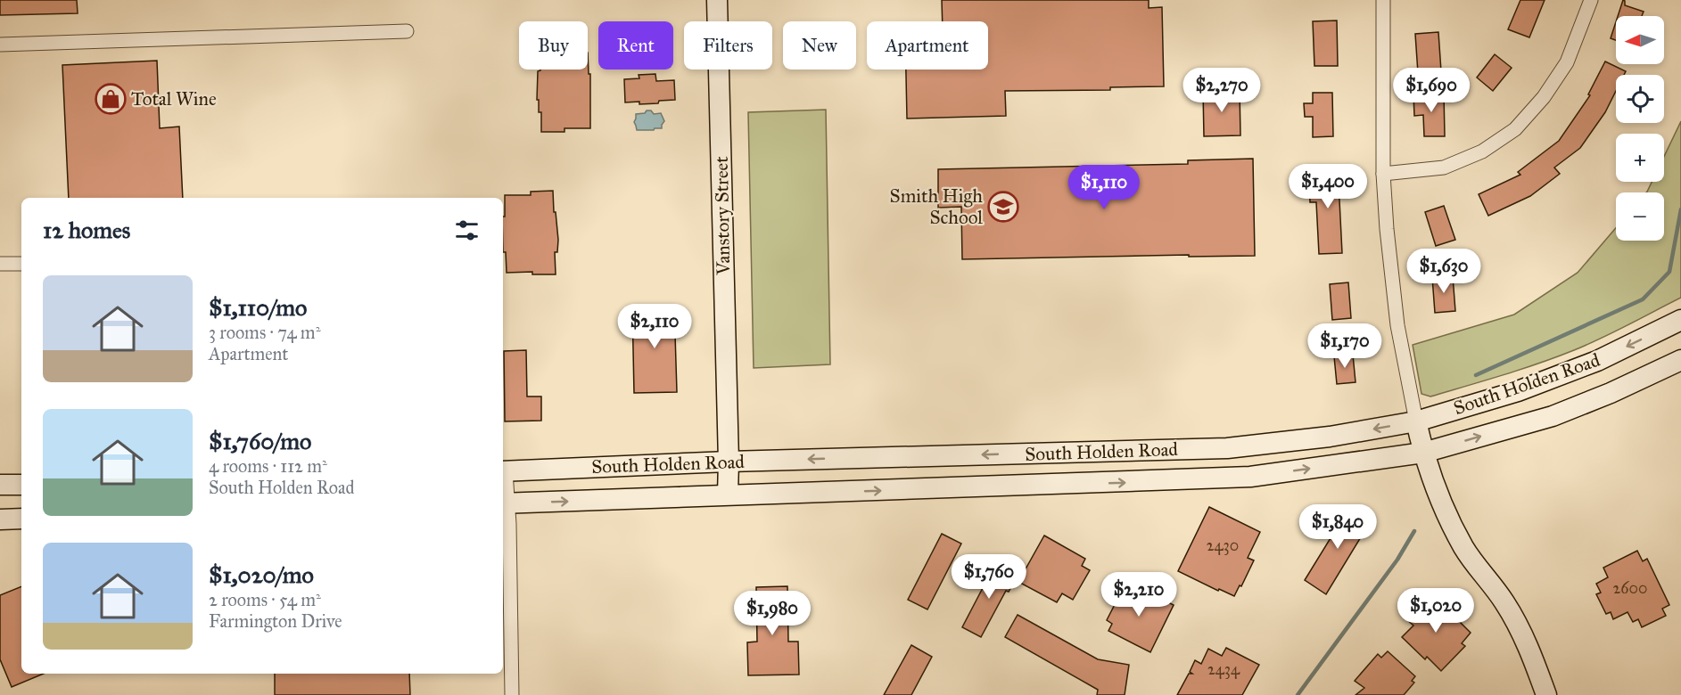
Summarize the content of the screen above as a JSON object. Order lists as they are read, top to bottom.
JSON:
{
  "streets": {
    "main road": ["Vanstory Street", "South Holden Road"]
  },
  "crossings": [
    ["Vanstory Street", "South Holden Road"]
  ],
  "places": {
    "shop": ["Total Wine"],
    "school or university": ["Smith High School"]
  },
  "house_numbers": ["2430", "2600", "2434"],
  "north": "left",
  "page": {
    "map_buttons": ["+", "−"],
    "chip": [
      "Buy",
      "Rent",
      "Filters",
      "New",
      "Apartment"
    ],
    "price": [
      "$2,270",
      "$1,690",
      "$1,400",
      "$1,110",
      "$1,630",
      "$2,110",
      "$1,170",
      "$1,840",
      "$1,760",
      "$2,210",
      "$1,020",
      "$1,980"
    ],
    "heading": "12 homes",
    "list": [
      {
        "name": "$1,110/mo",
        "note": "3 rooms · 74 m² · Apartment"
      },
      {
        "name": "$1,760/mo",
        "note": "4 rooms · 112 m² · South Holden Road"
      },
      {
        "name": "$1,020/mo",
        "note": "2 rooms · 54 m² · Farmington Drive"
      }
    ]
  }
}
